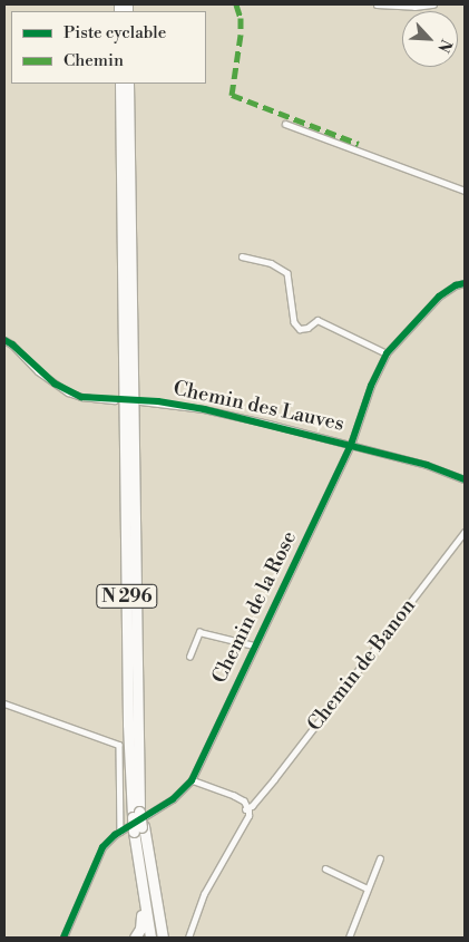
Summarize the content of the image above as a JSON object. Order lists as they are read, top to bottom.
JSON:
{
  "streets": {
    "highway": ["N 296"],
    "street": ["Chemin des Lauves", "Chemin de la Rose", "Chemin de Banon"]
  },
  "crossings": [
    ["Chemin des Lauves", "Chemin de la Rose"]
  ],
  "legend": ["Piste cyclable", "Chemin"],
  "north": "bottom right"
}
